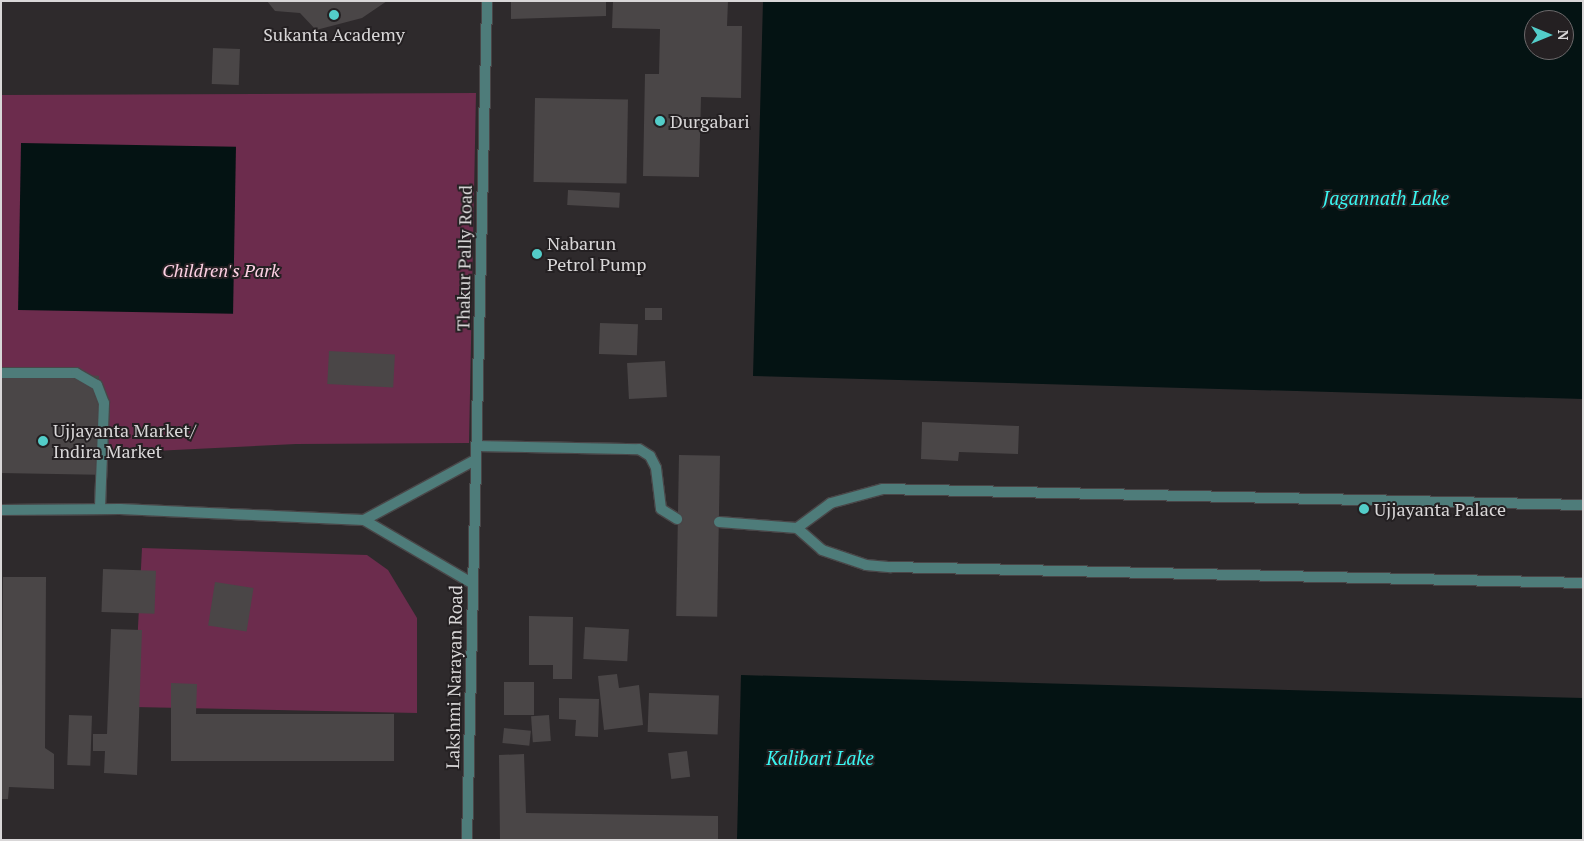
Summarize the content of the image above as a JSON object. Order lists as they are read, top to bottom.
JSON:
{
  "streets": {
    "street": ["Thakur Pally Road", "Lakshmi Narayan Road"]
  },
  "crossings": [
    ["Thakur Pally Road", "Lakshmi Narayan Road"]
  ],
  "water": ["Jagannath Lake", "Kalibari Lake"],
  "parks": ["Children's Park"],
  "places": [
    "Sukanta Academy",
    "Durgabari",
    "Nabarun Petrol Pump",
    "Ujjayanta Market/ Indira Market",
    "Ujjayanta Palace"
  ],
  "north": "right"
}
